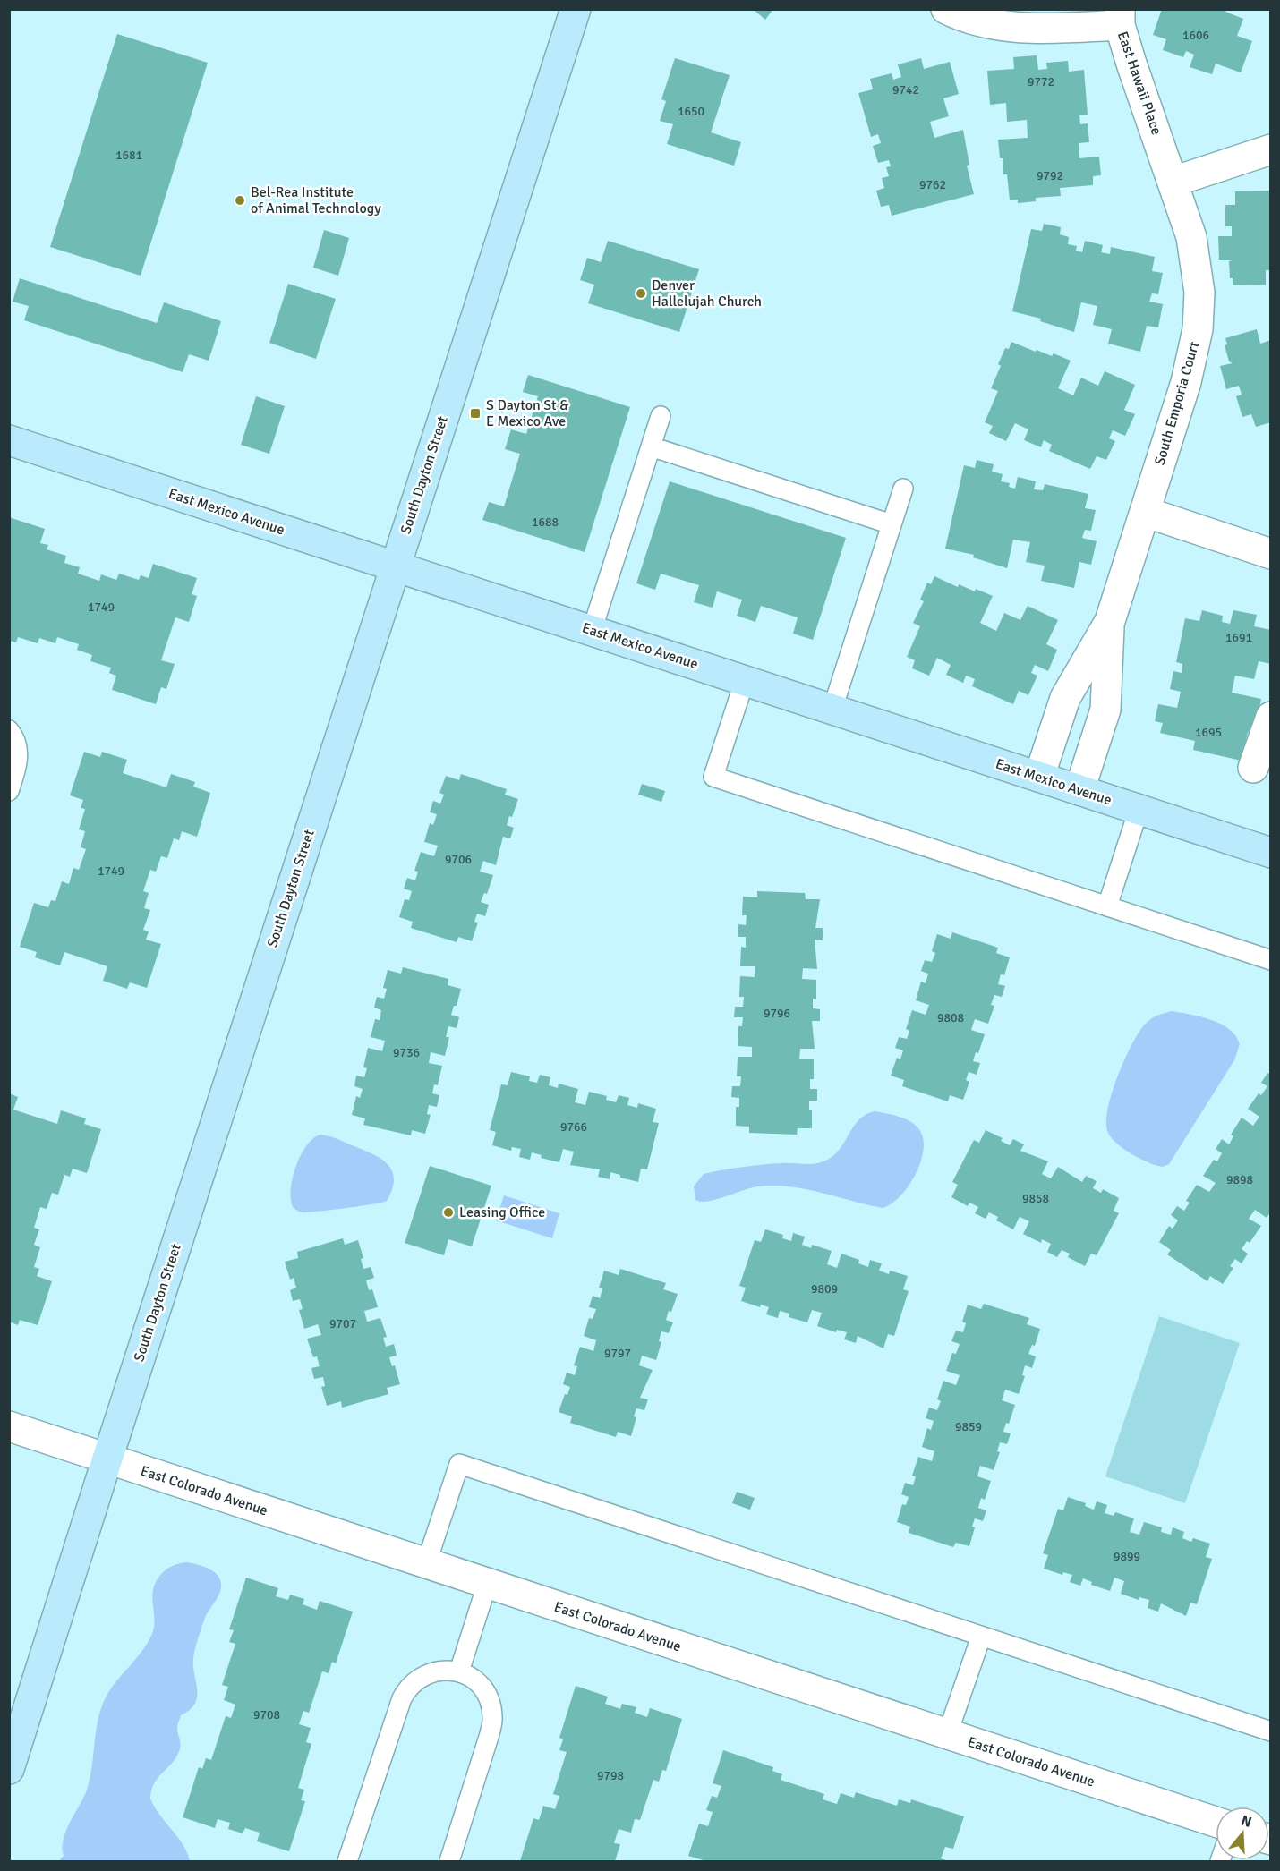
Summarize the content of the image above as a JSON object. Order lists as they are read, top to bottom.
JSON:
{
  "streets": {
    "street": [
      "East Hawaii Place",
      "South Emporia Court",
      "South Dayton Street",
      "East Mexico Avenue",
      "East Colorado Avenue"
    ]
  },
  "crossings": [
    ["East Hawaii Place", "South Emporia Court"],
    ["South Emporia Court", "East Mexico Avenue"],
    ["South Dayton Street", "East Mexico Avenue"],
    ["South Dayton Street", "East Colorado Avenue"]
  ],
  "places": {
    "other": ["Bel-Rea Institute of Animal Technology", "Denver Hallelujah Church", "Leasing Office"],
    "transit": ["S Dayton St & E Mexico Ave"]
  },
  "house_numbers": [
    "1606",
    "9772",
    "9742",
    "1650",
    "1681",
    "9792",
    "9762",
    "1688",
    "1749",
    "1691",
    "1695",
    "9706",
    "1749",
    "9796",
    "9808",
    "9736",
    "9766",
    "9898",
    "9858",
    "9809",
    "9707",
    "9797",
    "9859",
    "9899",
    "9708",
    "9798"
  ],
  "north": "top"
}
